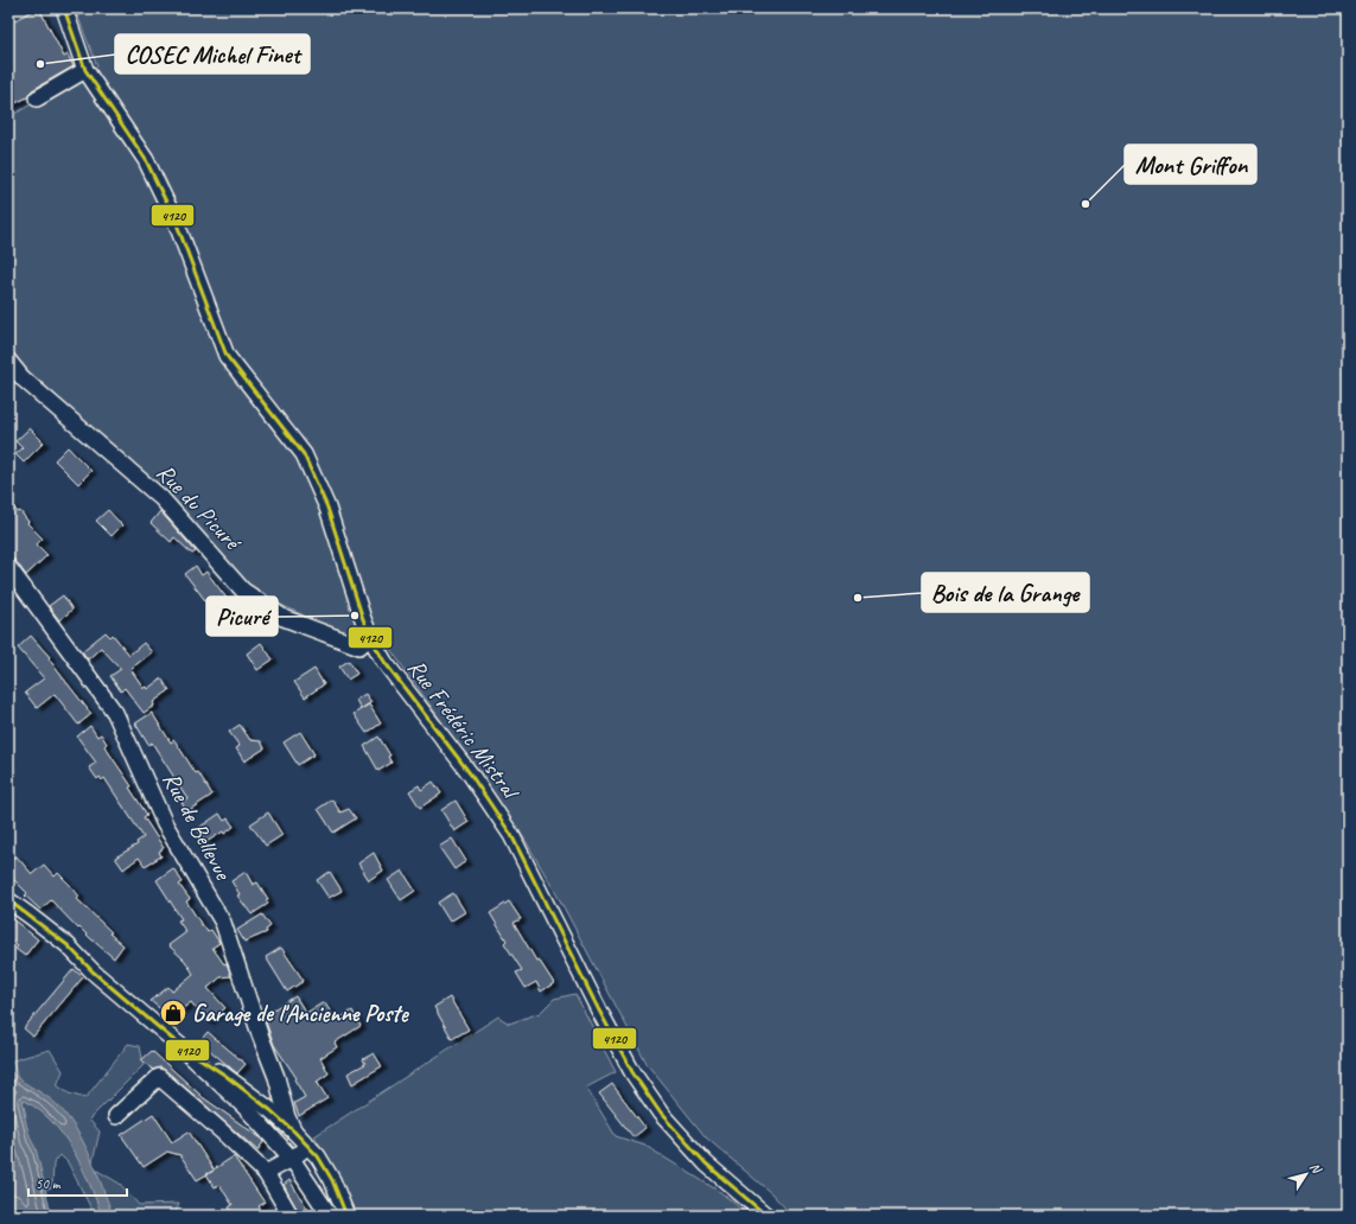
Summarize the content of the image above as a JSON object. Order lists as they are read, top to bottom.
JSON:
{
  "streets": {
    "street": ["Rue du Picuré", "Rue Frédéric Mistral", "Rue de Bellevue"]
  },
  "crossings": [
    ["Rue du Picuré", "Rue Frédéric Mistral"]
  ],
  "places": {
    "other": [
      "COSEC Michel Finet",
      "Mont Griffon",
      "Bois de la Grange",
      "Picuré"
    ],
    "shop": ["Garage de l'Ancienne Poste"]
  },
  "lines": ["transit line 4120"],
  "scale_bar": "50 m",
  "north": "top right"
}
